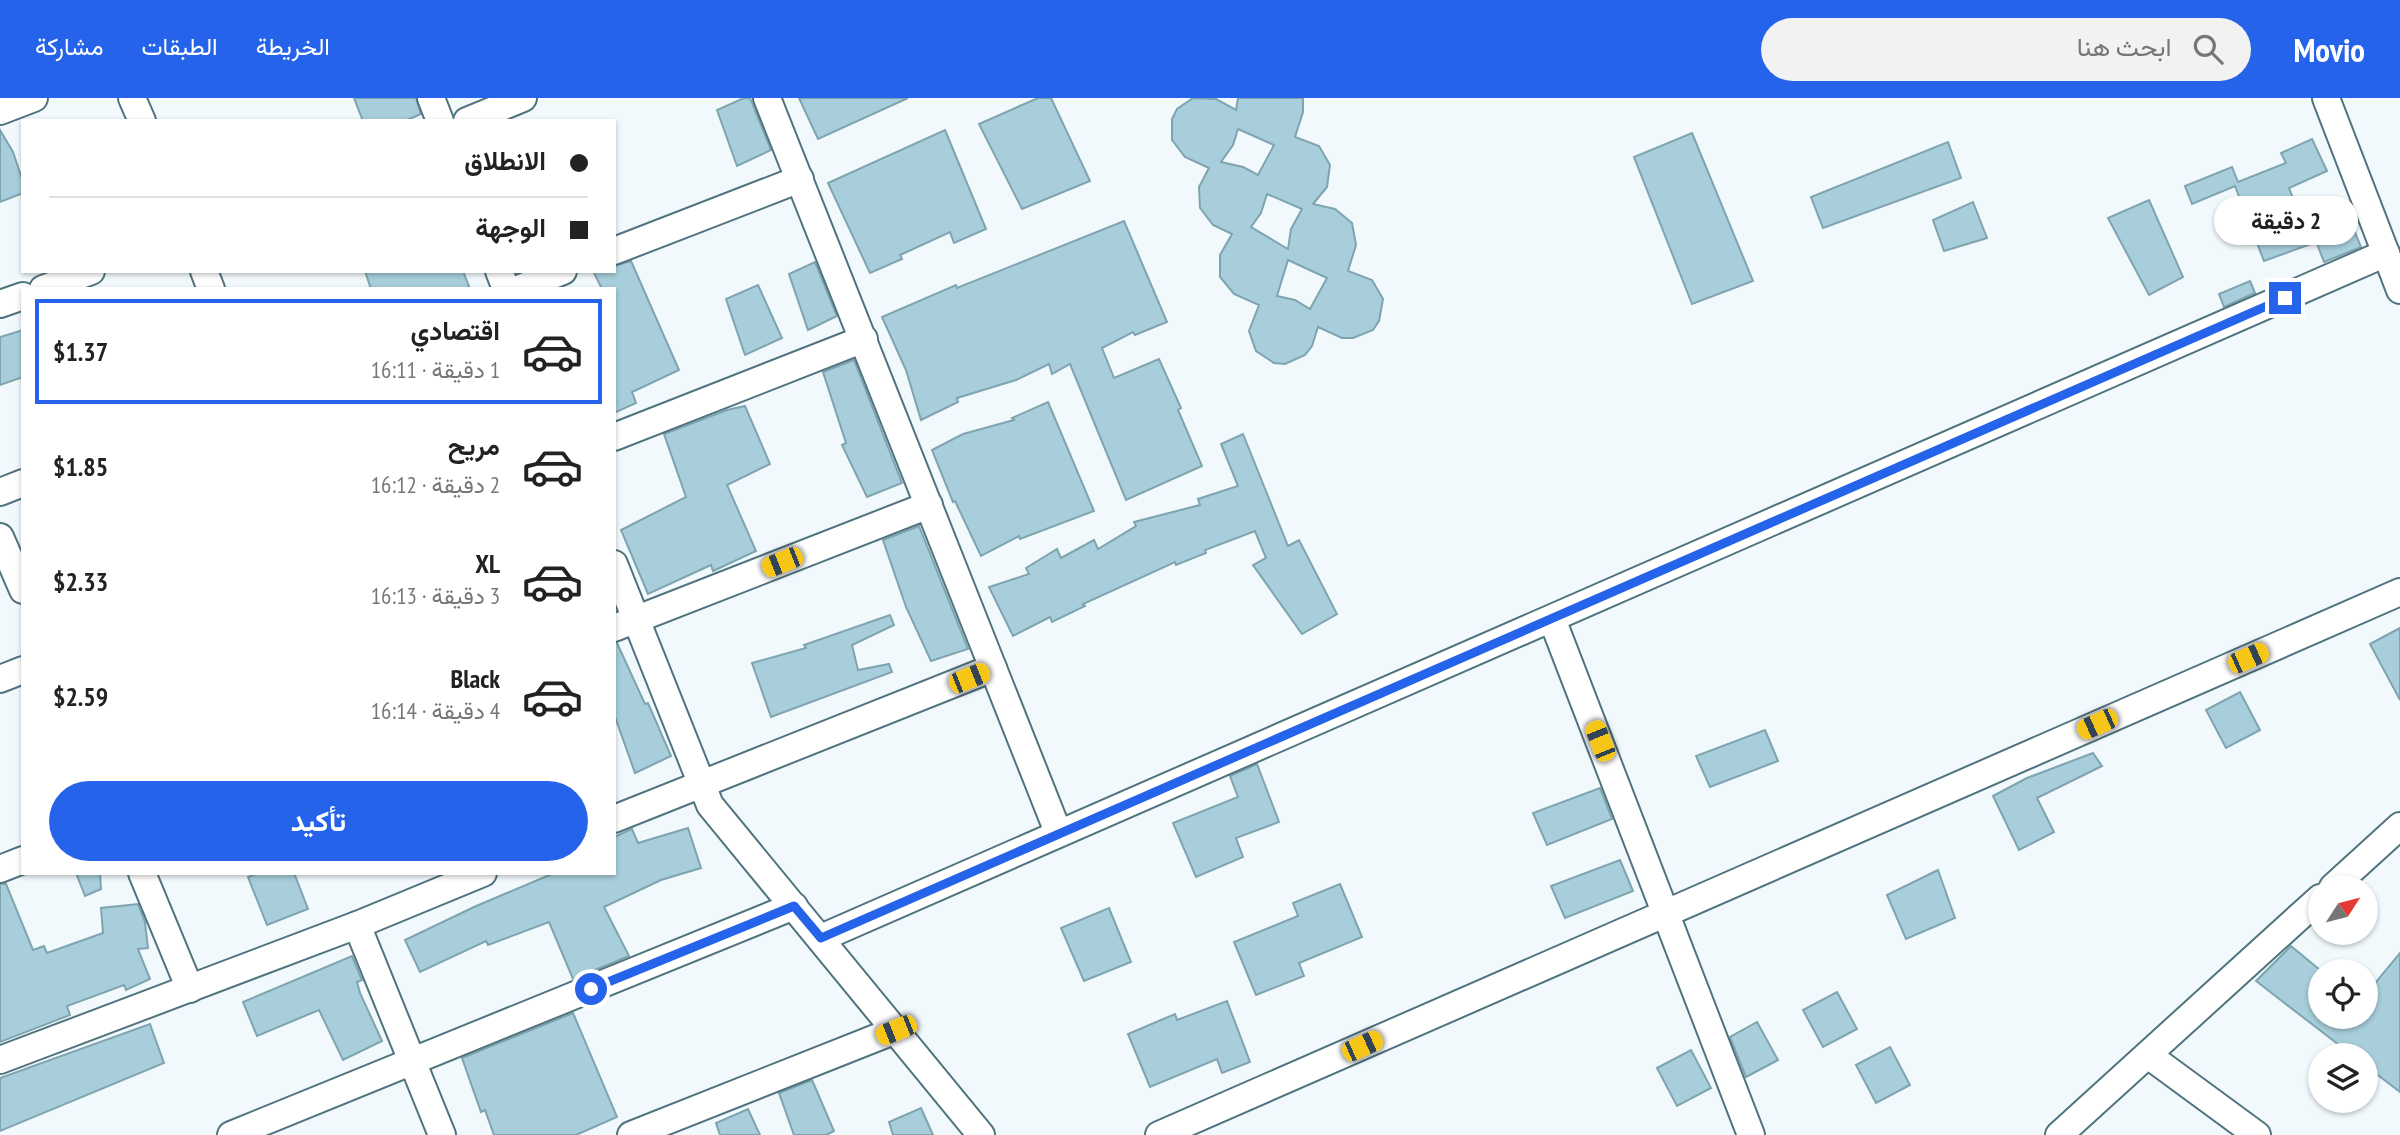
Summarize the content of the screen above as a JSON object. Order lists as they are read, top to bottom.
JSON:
{
  "north": "top right",
  "page": {
    "header": "Movio",
    "search": "ابحث هنا",
    "nav": ["الخريطة", "الطبقات", "مشاركة"],
    "banner": ["الانطلاق", "الوجهة"],
    "bubble": "2 دقيقة",
    "list": [
      {
        "name": "اقتصادي",
        "note": "1 دقيقة · 16:11",
        "value": "$1.37"
      },
      {
        "name": "مريح",
        "note": "2 دقيقة · 16:12",
        "value": "$1.85"
      },
      {
        "name": "XL",
        "note": "3 دقيقة · 16:13",
        "value": "$2.33"
      },
      {
        "name": "Black",
        "note": "4 دقيقة · 16:14",
        "value": "$2.59"
      }
    ],
    "buttons": "تأكيد"
  }
}
